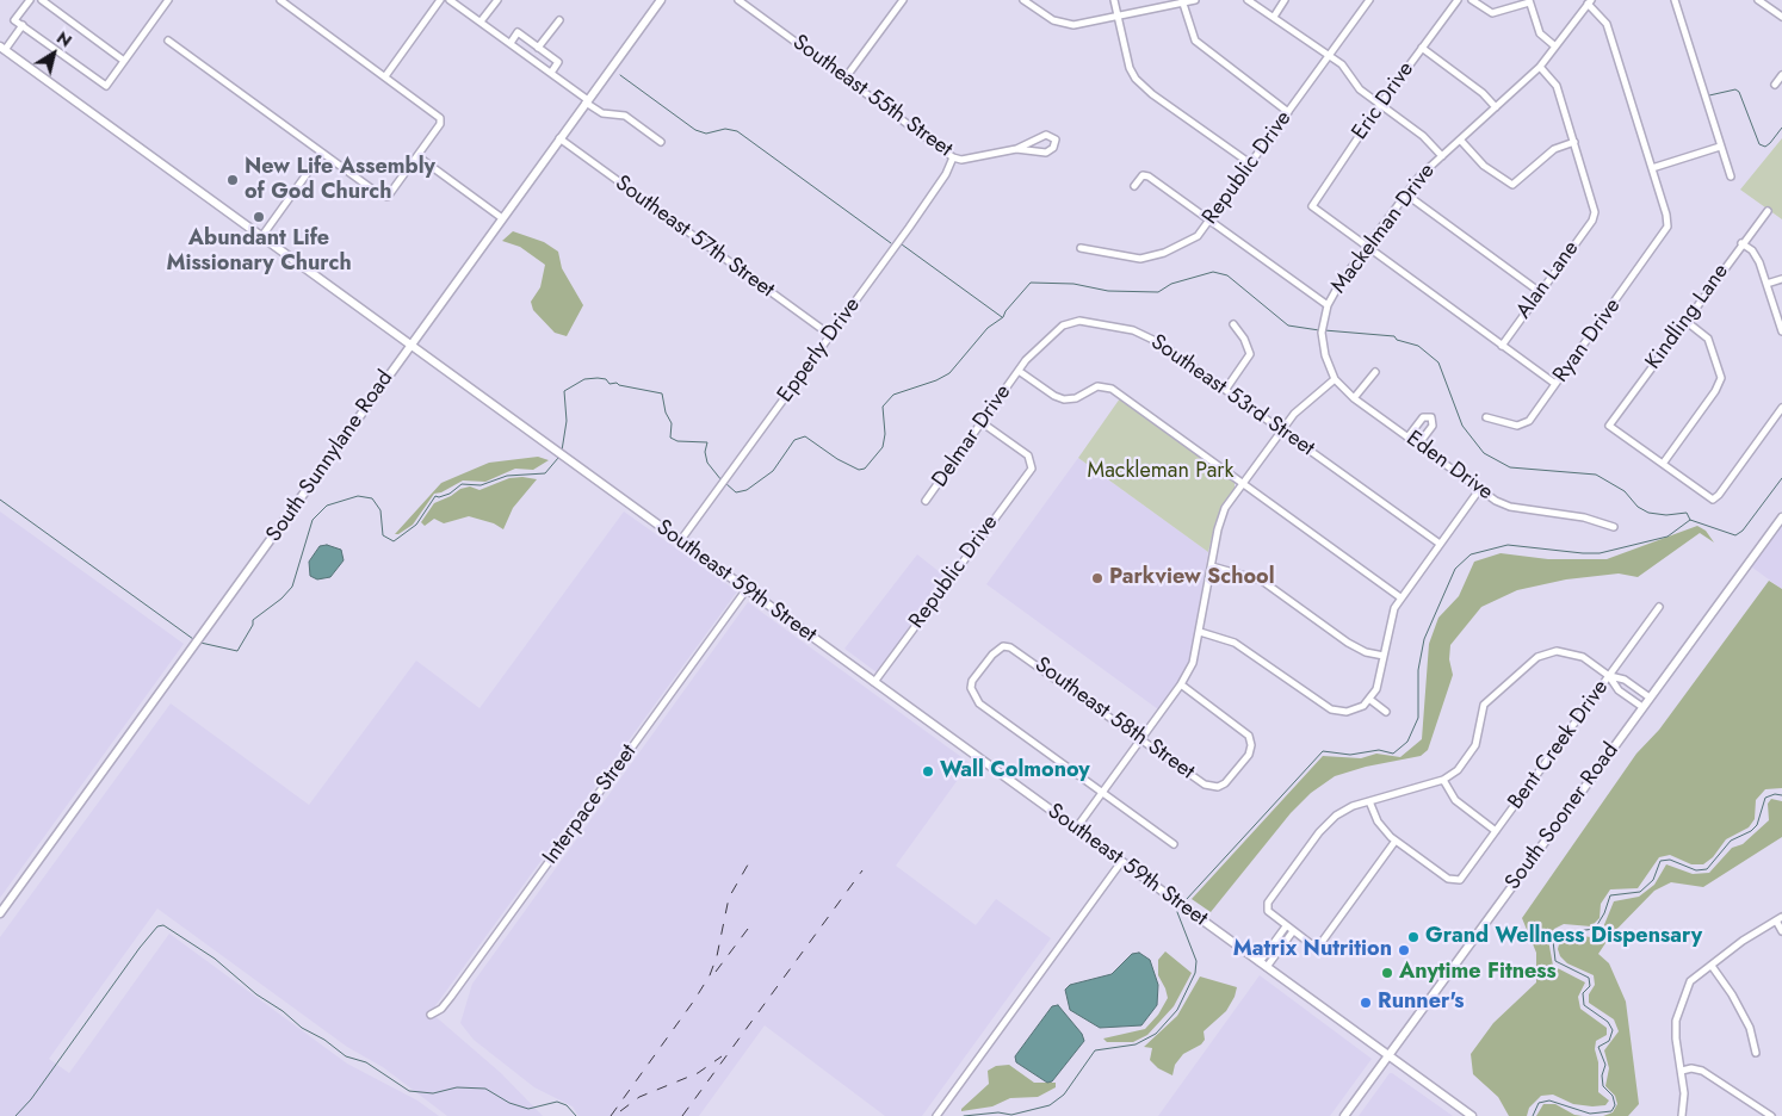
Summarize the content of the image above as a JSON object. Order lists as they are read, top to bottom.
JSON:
{
  "streets": {
    "main road": ["South Sunnylane Road", "Southeast 59th Street", "South Sooner Road"],
    "street": [
      "Southeast 55th Street",
      "Eric Drive",
      "Republic Drive",
      "Mackelman Drive",
      "Southeast 57th Street",
      "Alan Lane",
      "Kindling Lane",
      "Ryan Drive",
      "Epperly Drive",
      "Southeast 53rd Street",
      "Delmar Drive",
      "Eden Drive",
      "Southeast 58th Street",
      "Bent Creek Drive",
      "Interpace Street"
    ]
  },
  "crossings": [
    ["Southeast 55th Street", "Epperly Drive"],
    ["Eric Drive", "Mackelman Drive"],
    ["Republic Drive", "Delmar Drive"],
    ["Republic Drive", "Southeast 59th Street"],
    ["Mackelman Drive", "Eden Drive"],
    ["Southeast 57th Street", "Epperly Drive"],
    ["Southeast 57th Street", "South Sunnylane Road"],
    ["Epperly Drive", "Southeast 59th Street"],
    ["Southeast 53rd Street", "Delmar Drive"],
    ["South Sunnylane Road", "Southeast 59th Street"],
    ["Southeast 59th Street", "Interpace Street"],
    ["Southeast 59th Street", "South Sooner Road"]
  ],
  "parks": ["Mackleman Park"],
  "places": [
    "New Life Assembly of God Church",
    "Abundant Life Missionary Church",
    "Parkview School",
    "Wall Colmonoy",
    "Grand Wellness Dispensary",
    "Matrix Nutrition",
    "Anytime Fitness",
    "Runner's"
  ],
  "north": "top right"
}
